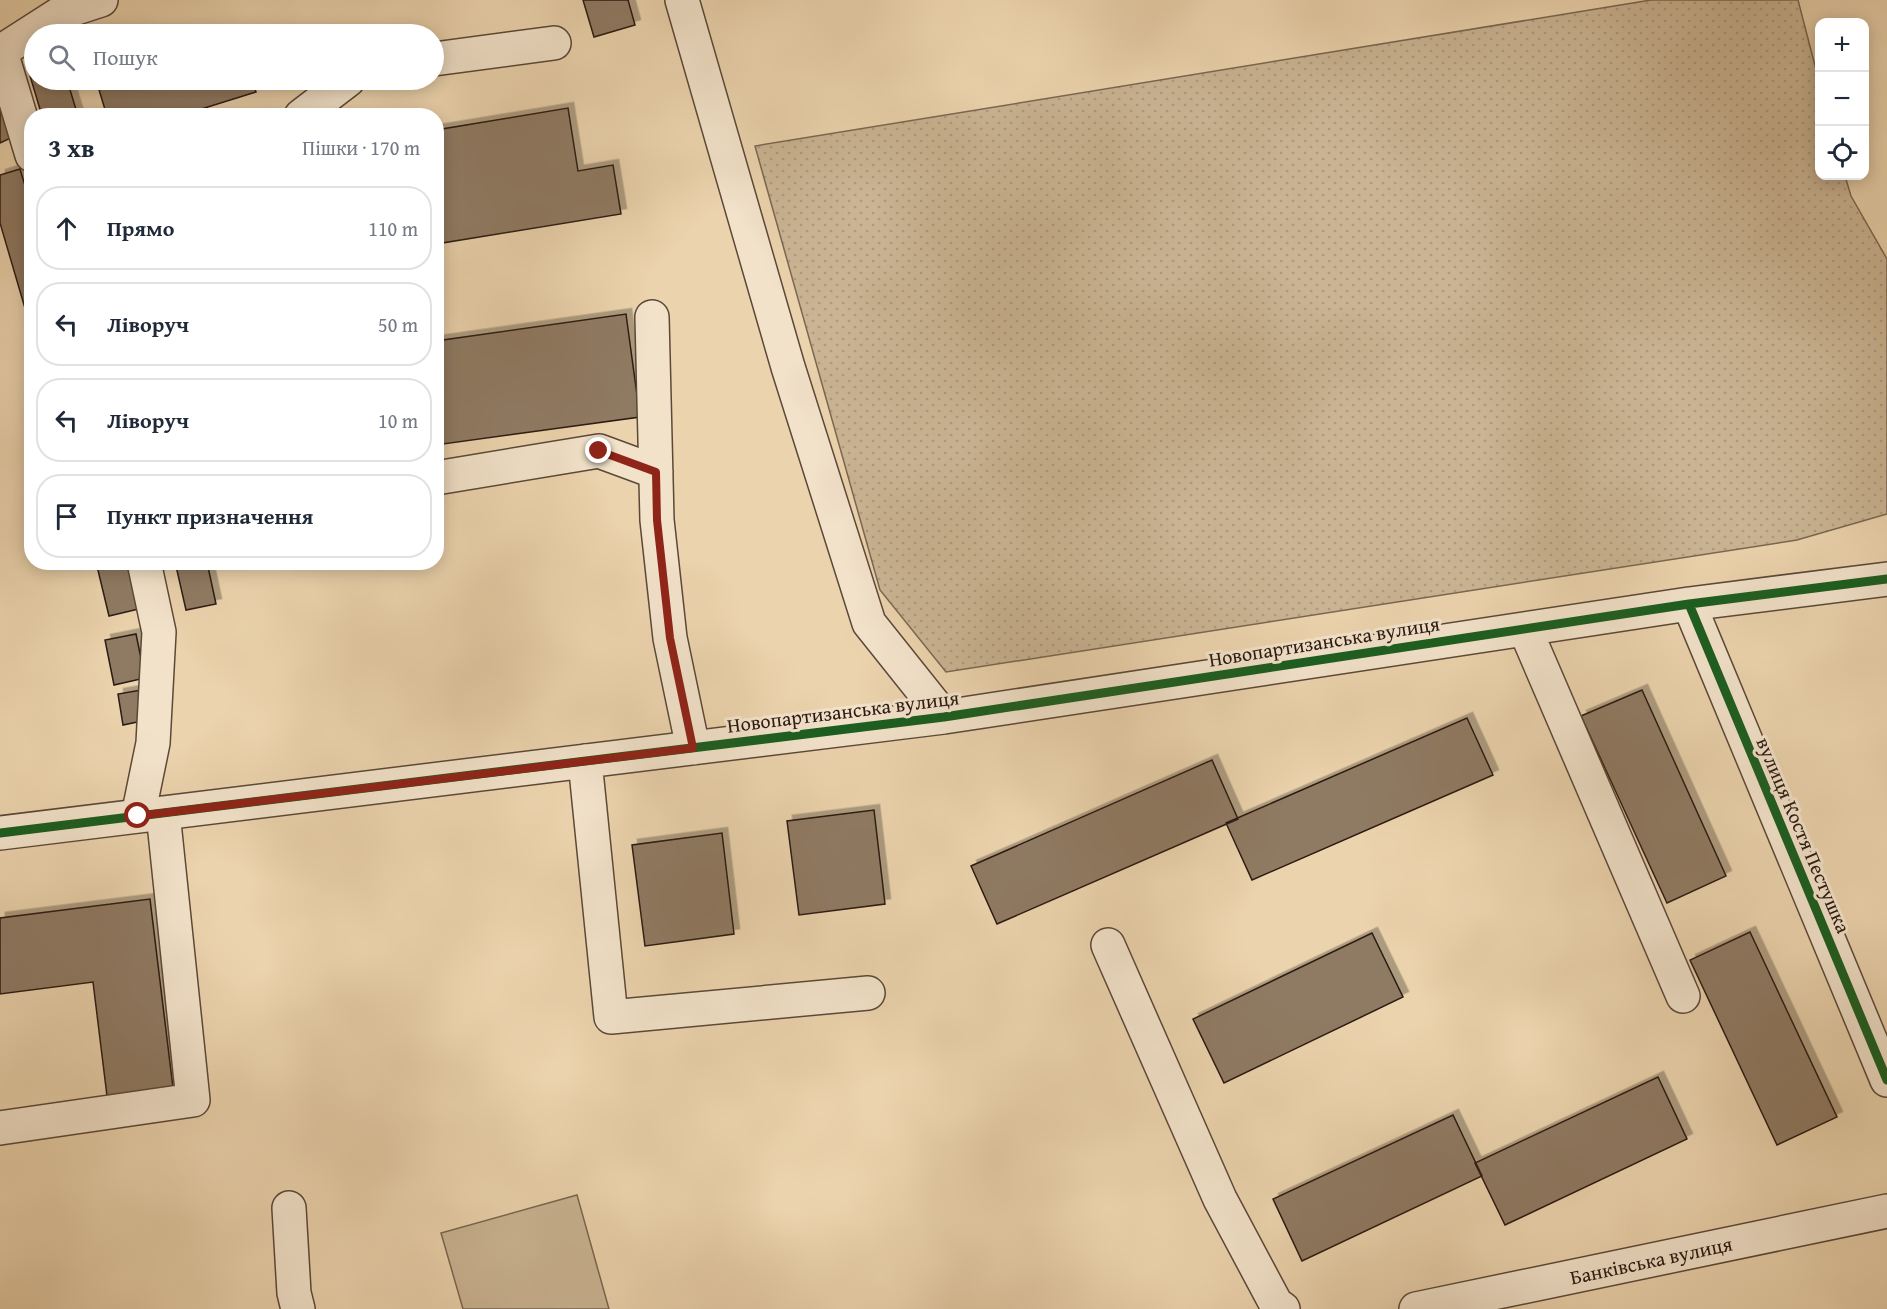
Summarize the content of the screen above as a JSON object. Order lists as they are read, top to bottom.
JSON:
{
  "streets": {
    "street": ["Новопартизанська вулиця", "вулиця Костя Пестушка", "Банківська вулиця"]
  },
  "crossings": [
    ["Новопартизанська вулиця", "вулиця Костя Пестушка"]
  ],
  "page": {
    "map_buttons": ["+", "−"],
    "search": "Пошук",
    "heading": ["3 хв", "Пішки · 170 m"],
    "list": [
      ["Прямо", "110 m"],
      ["Ліворуч", "50 m"],
      ["Ліворуч", "10 m"],
      "Пункт призначення"
    ]
  }
}
